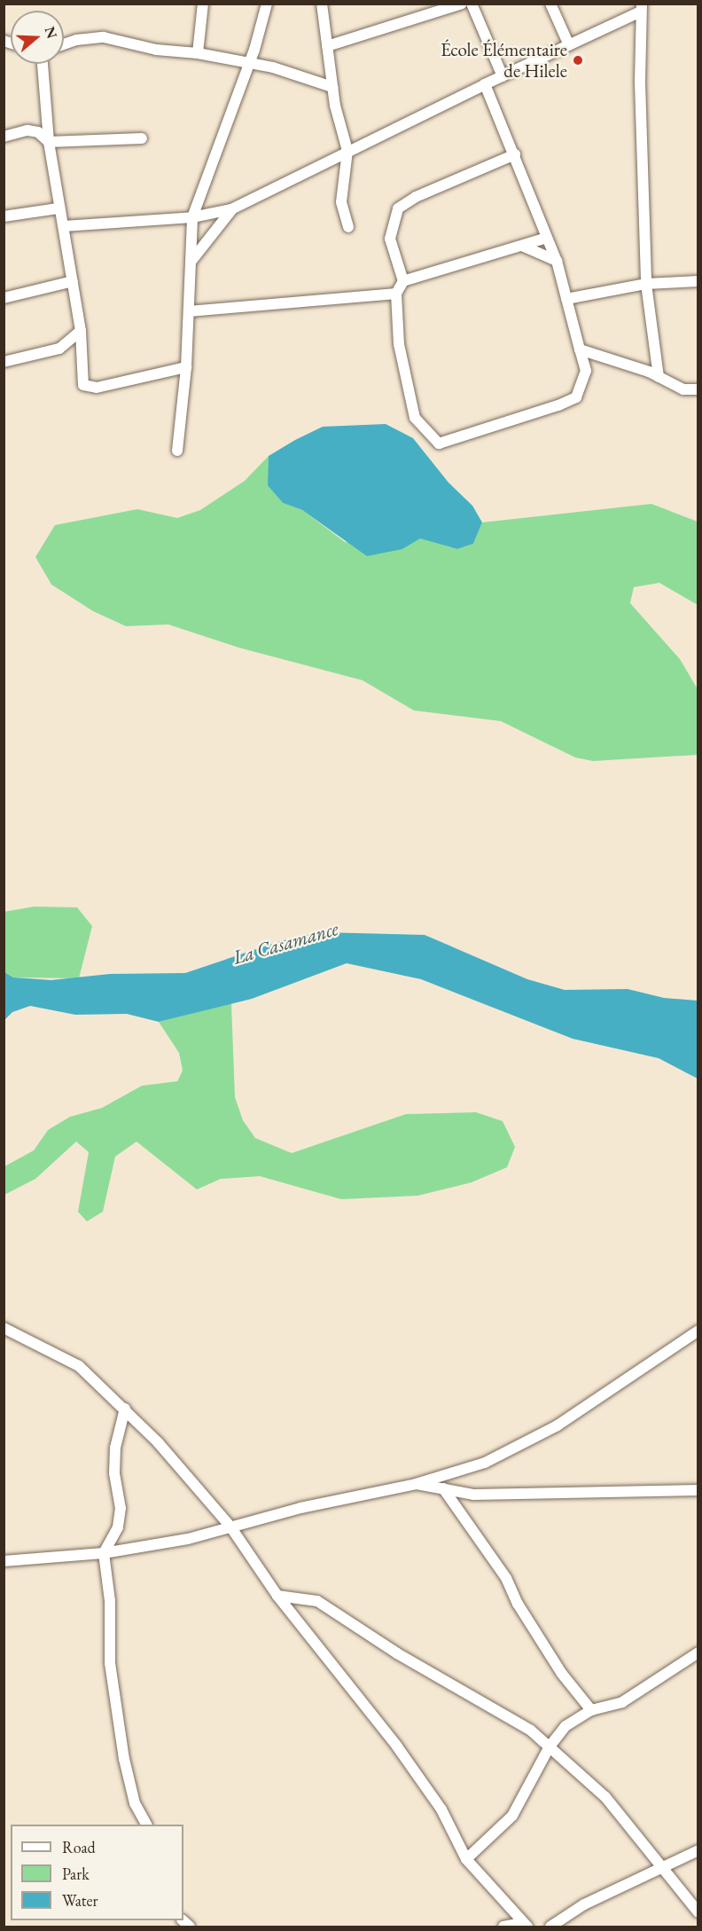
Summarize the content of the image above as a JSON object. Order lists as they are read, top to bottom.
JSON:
{
  "water": ["La Casamance"],
  "places": ["École Élémentaire de Hilele"],
  "legend": ["Road", "Park", "Water"],
  "north": "right"
}
